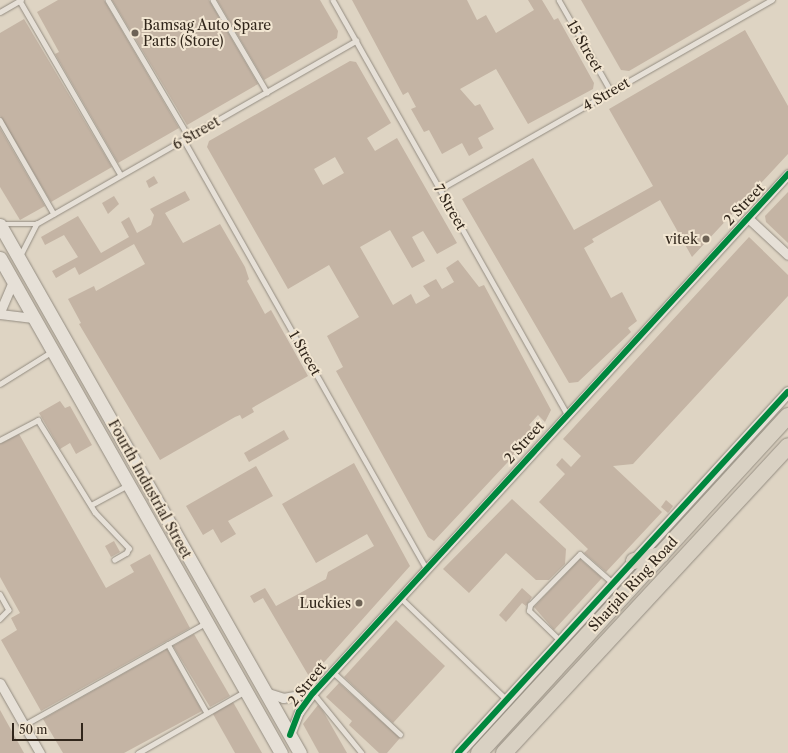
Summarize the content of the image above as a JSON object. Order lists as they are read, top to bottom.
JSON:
{
  "streets": {
    "highway": ["Sharjah Ring Road"],
    "main road": ["Fourth Industrial Street"],
    "street": ["2 Street"],
    "lane": [
      "15 Street",
      "4 Street",
      "6 Street",
      "7 Street",
      "1 Street"
    ]
  },
  "crossings": [
    ["15 Street", "4 Street"],
    ["4 Street", "7 Street"],
    ["6 Street", "7 Street"],
    ["6 Street", "1 Street"],
    ["6 Street", "Fourth Industrial Street"],
    ["2 Street", "7 Street"],
    ["2 Street", "1 Street"],
    ["2 Street", "Fourth Industrial Street"]
  ],
  "places": ["Bamsag Auto Spare Parts (Store)", "vitek", "Luckies"],
  "scale_bar": "50 m"
}
